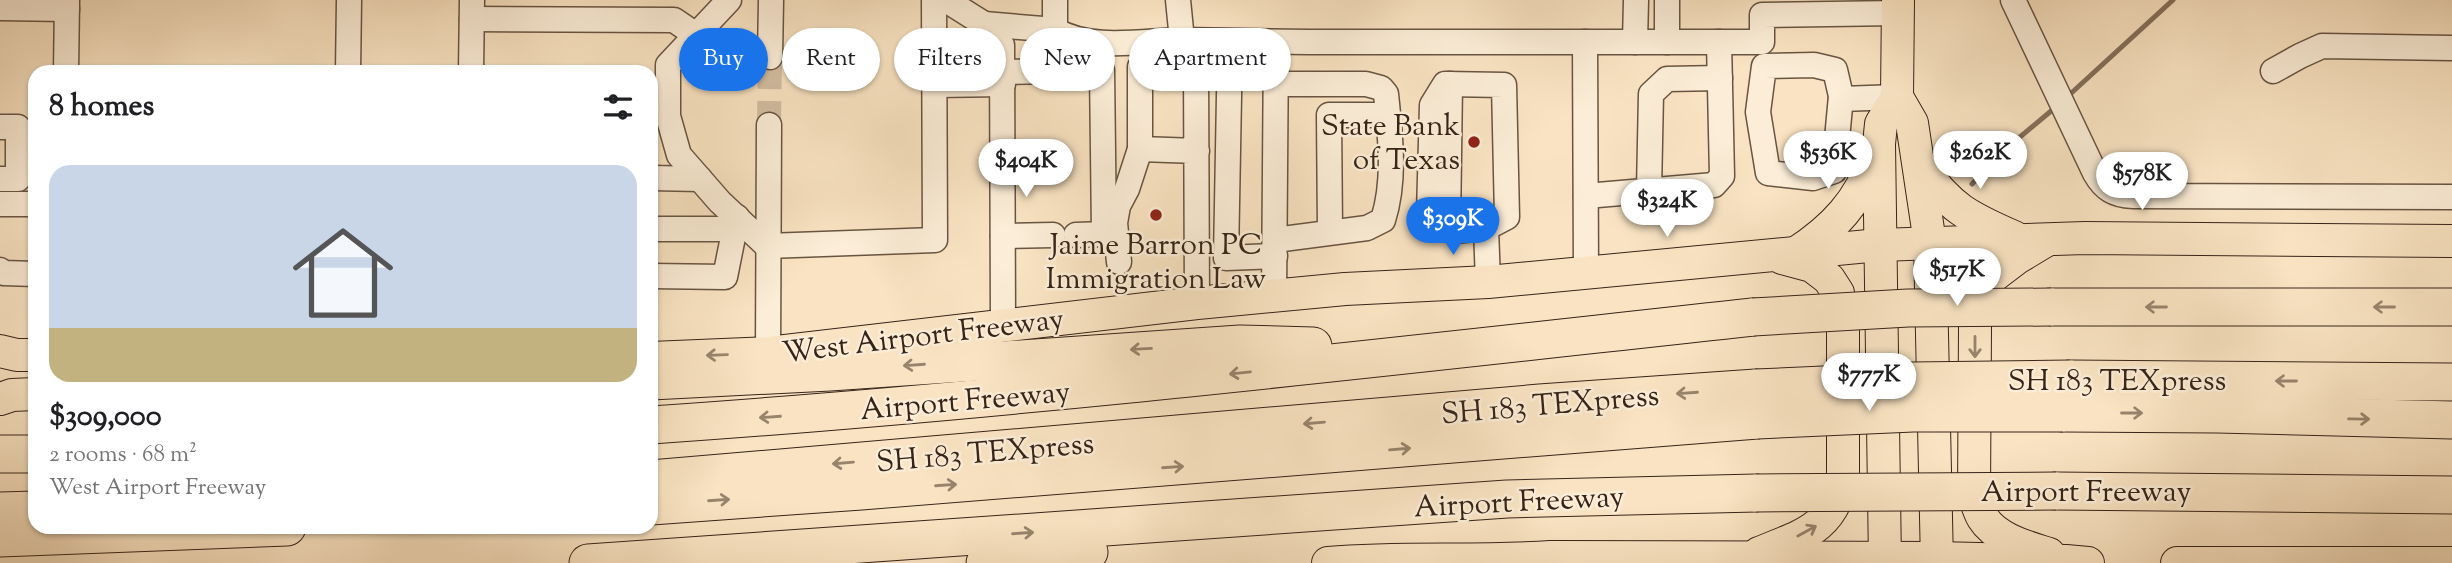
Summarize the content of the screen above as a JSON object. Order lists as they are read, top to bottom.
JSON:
{
  "streets": {
    "highway": ["SH 183 TEXpress", "Airport Freeway"],
    "main road": ["West Airport Freeway"]
  },
  "places": ["State Bank of Texas", "Jaime Barron PC Immigration Law"],
  "page": {
    "chip": [
      "Buy",
      "Rent",
      "Filters",
      "New",
      "Apartment"
    ],
    "heading": "8 homes",
    "price": [
      "$536K",
      "$262K",
      "$404K",
      "$578K",
      "$324K",
      "$309K",
      "$517K",
      "$777K"
    ],
    "list": [
      {
        "name": "$309,000",
        "note": "2 rooms · 68 m² · West Airport Freeway"
      }
    ]
  }
}
